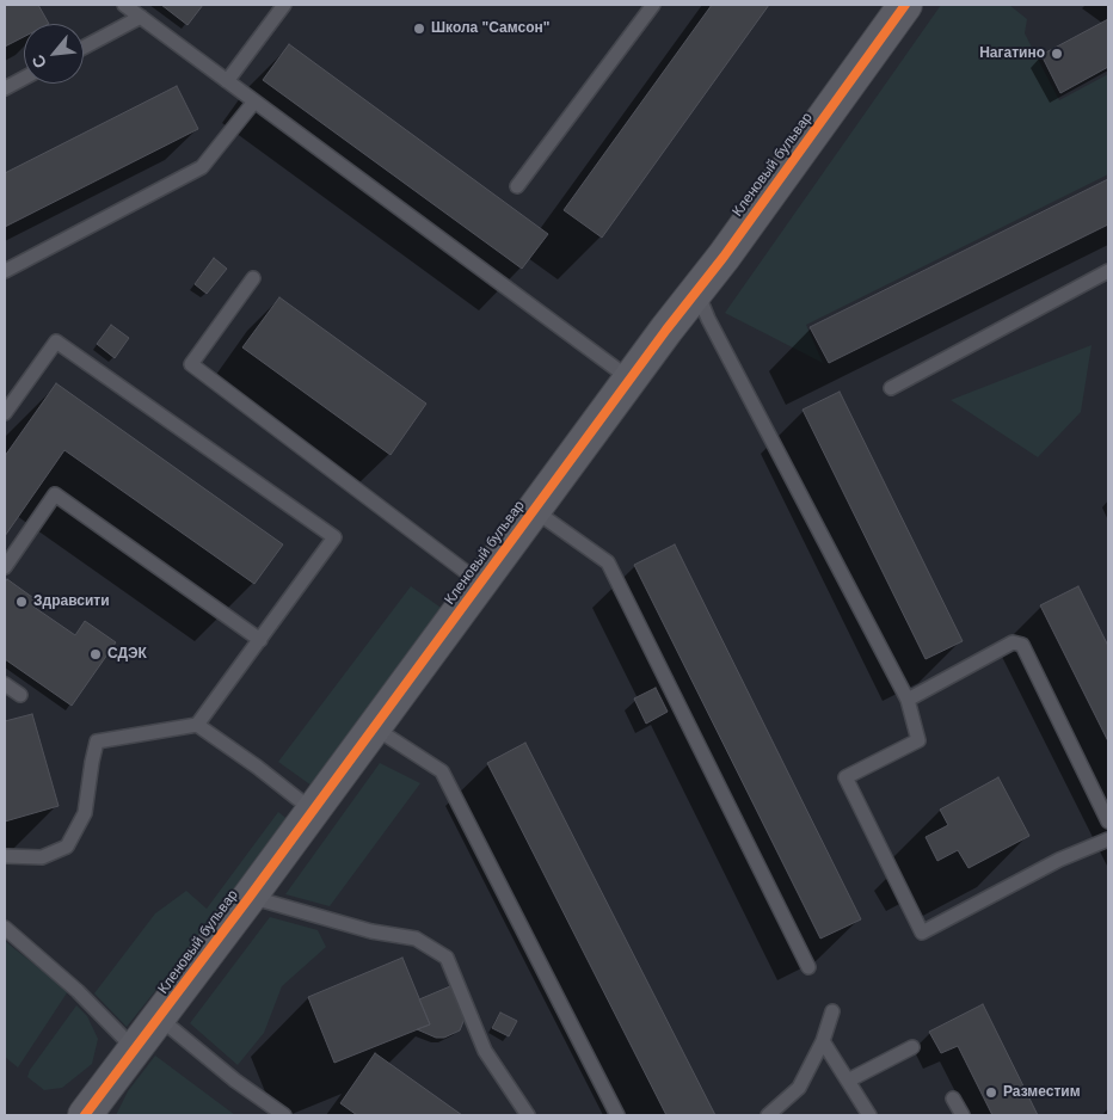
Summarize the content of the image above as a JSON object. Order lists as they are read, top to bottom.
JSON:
{
  "streets": {
    "street": ["Кленовый бульвар"]
  },
  "places": [
    "Школа \"Самсон\"",
    "Нагатино",
    "Здравсити",
    "СДЭК",
    "Разместим"
  ],
  "north": "bottom left"
}
